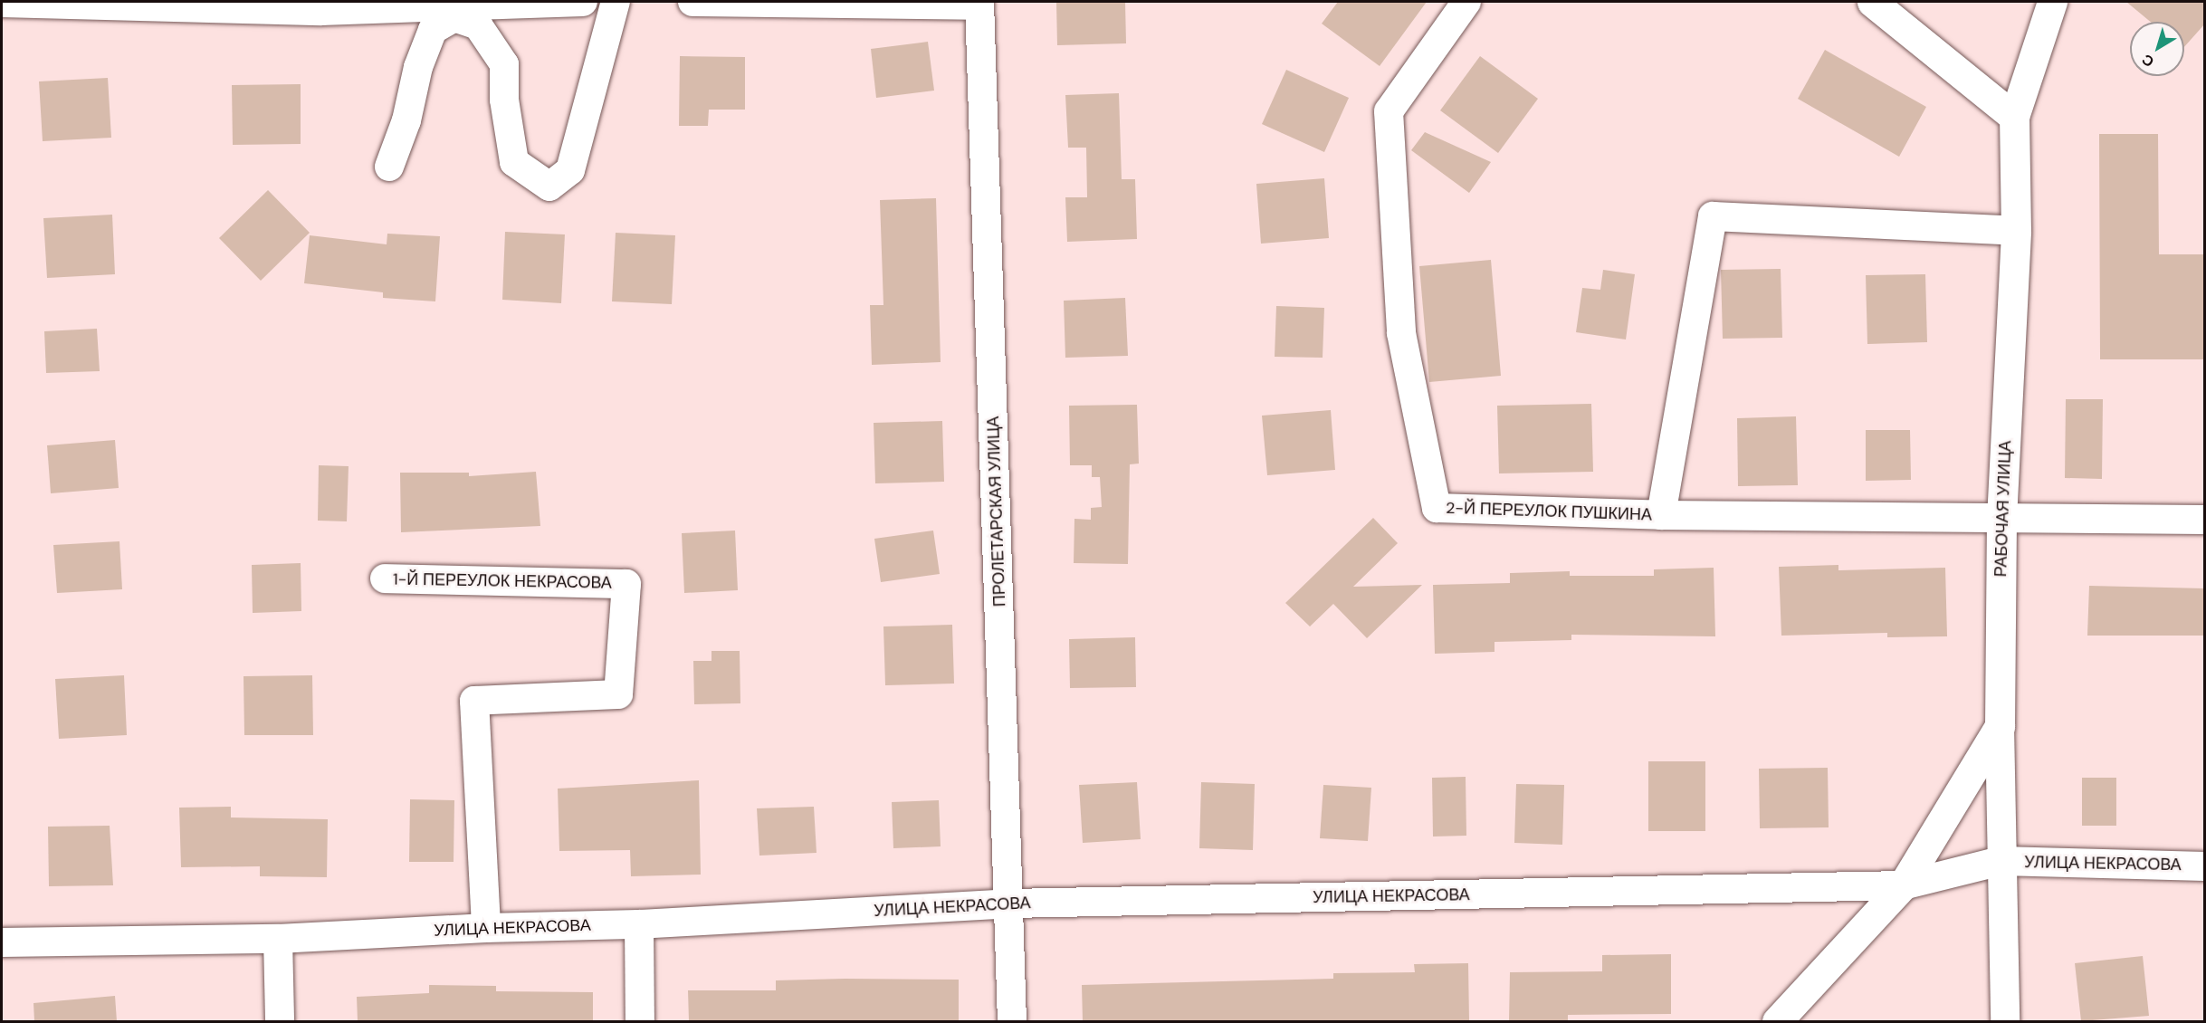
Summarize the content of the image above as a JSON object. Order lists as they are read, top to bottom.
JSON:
{
  "streets": {
    "street": [
      "РАБОЧАЯ УЛИЦА",
      "ПРОЛЕТАРСКАЯ УЛИЦА",
      "2-Й ПЕРЕУЛОК ПУШКИНА",
      "1-Й ПЕРЕУЛОК НЕКРАСОВА",
      "УЛИЦА НЕКРАСОВА"
    ]
  },
  "crossings": [
    ["РАБОЧАЯ УЛИЦА", "2-Й ПЕРЕУЛОК ПУШКИНА"],
    ["РАБОЧАЯ УЛИЦА", "УЛИЦА НЕКРАСОВА"],
    ["ПРОЛЕТАРСКАЯ УЛИЦА", "УЛИЦА НЕКРАСОВА"],
    ["1-Й ПЕРЕУЛОК НЕКРАСОВА", "УЛИЦА НЕКРАСОВА"]
  ],
  "north": "bottom left"
}
